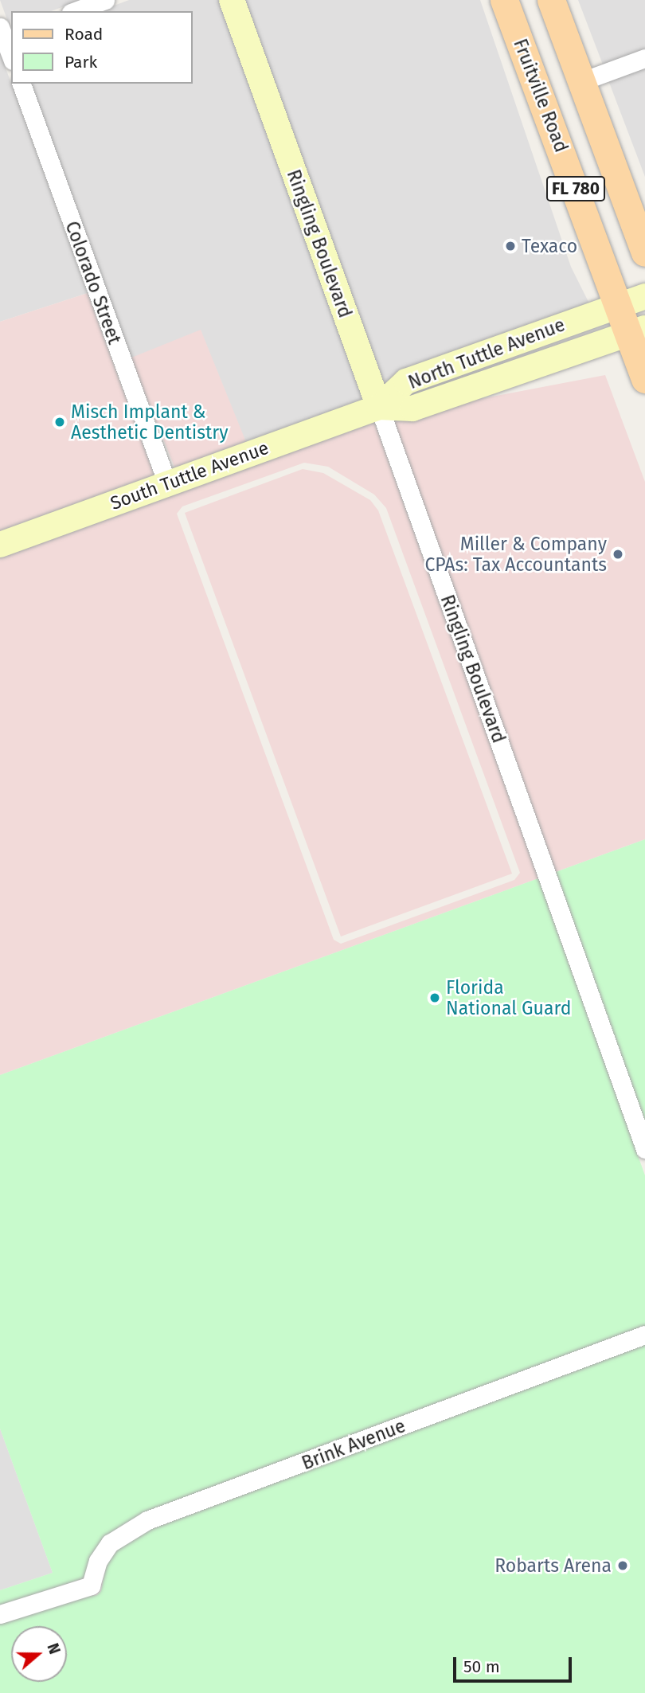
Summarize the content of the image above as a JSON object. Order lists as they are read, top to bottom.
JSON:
{
  "streets": {
    "main road": [
      "Fruitville Road",
      "FL 780",
      "Ringling Boulevard",
      "North Tuttle Avenue",
      "South Tuttle Avenue"
    ],
    "street": ["Colorado Street", "Brink Avenue"]
  },
  "crossings": [
    ["Fruitville Road", "North Tuttle Avenue"],
    ["Ringling Boulevard", "North Tuttle Avenue"],
    ["Ringling Boulevard", "South Tuttle Avenue"],
    ["Colorado Street", "South Tuttle Avenue"],
    ["North Tuttle Avenue", "South Tuttle Avenue"]
  ],
  "places": [
    "Texaco",
    "Misch Implant & Aesthetic Dentistry",
    "Miller & Company CPAs: Tax Accountants",
    "Florida National Guard",
    "Robarts Arena"
  ],
  "legend": ["Road", "Park"],
  "scale_bar": "50 m",
  "north": "right"
}
